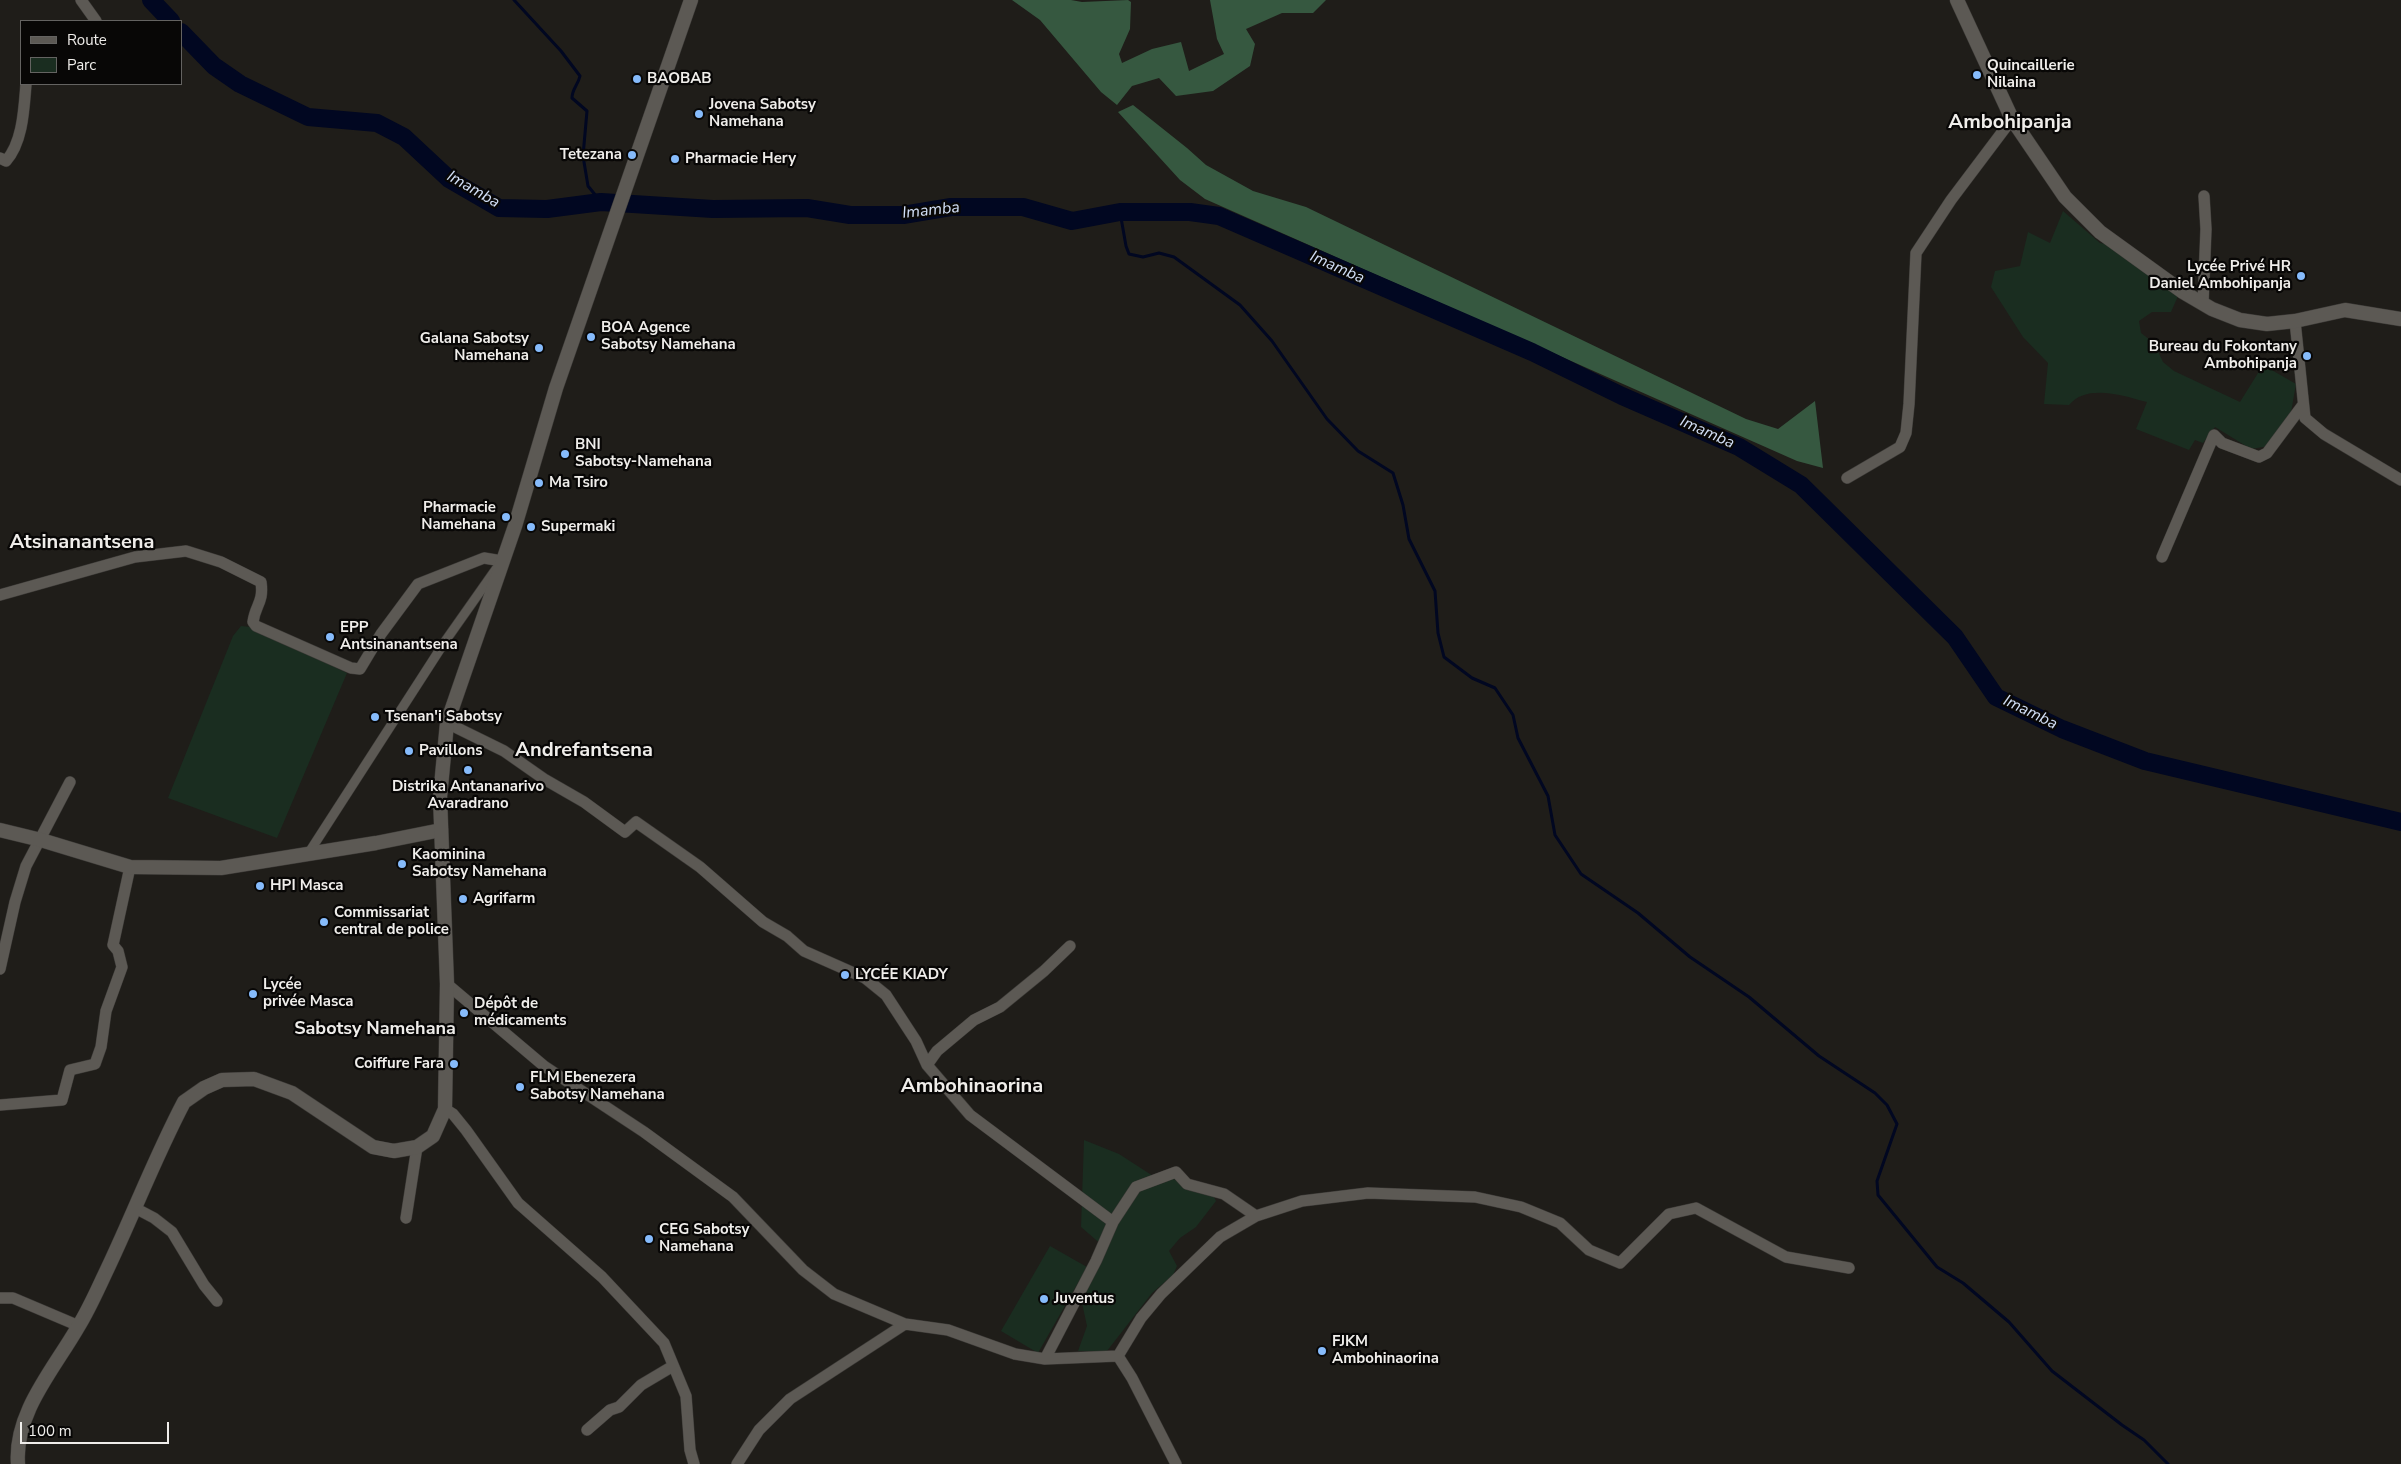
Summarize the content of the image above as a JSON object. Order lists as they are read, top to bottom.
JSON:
{
  "districts": [
    "Ambohipanja",
    "Atsinanantsena",
    "Andrefantsena",
    "Sabotsy Namehana",
    "Ambohinaorina"
  ],
  "water": ["Imamba"],
  "places": [
    "Quincaillerie Nilaina",
    "BAOBAB",
    "Jovena Sabotsy Namehana",
    "Tetezana",
    "Pharmacie Hery",
    "Lycée Privé HR Daniel Ambohipanja",
    "BOA Agence Sabotsy Namehana",
    "Galana Sabotsy Namehana",
    "Bureau du Fokontany Ambohipanja",
    "BNI Sabotsy-Namehana",
    "Ma Tsiro",
    "Pharmacie Namehana",
    "Supermaki",
    "EPP Antsinanantsena",
    "Tsenan'i Sabotsy",
    "Pavillons",
    "Distrika Antananarivo Avaradrano",
    "Kaominina Sabotsy Namehana",
    "HPI Masca",
    "Agrifarm",
    "Commissariat central de police",
    "LYCÉE KIADY",
    "Lycée privée Masca",
    "Dépôt de médicaments",
    "Coiffure Fara",
    "FLM Ebenezera Sabotsy Namehana",
    "CEG Sabotsy Namehana",
    "Juventus",
    "FJKM Ambohinaorina"
  ],
  "legend": ["Route", "Parc"],
  "scale_bar": "100 m"
}
